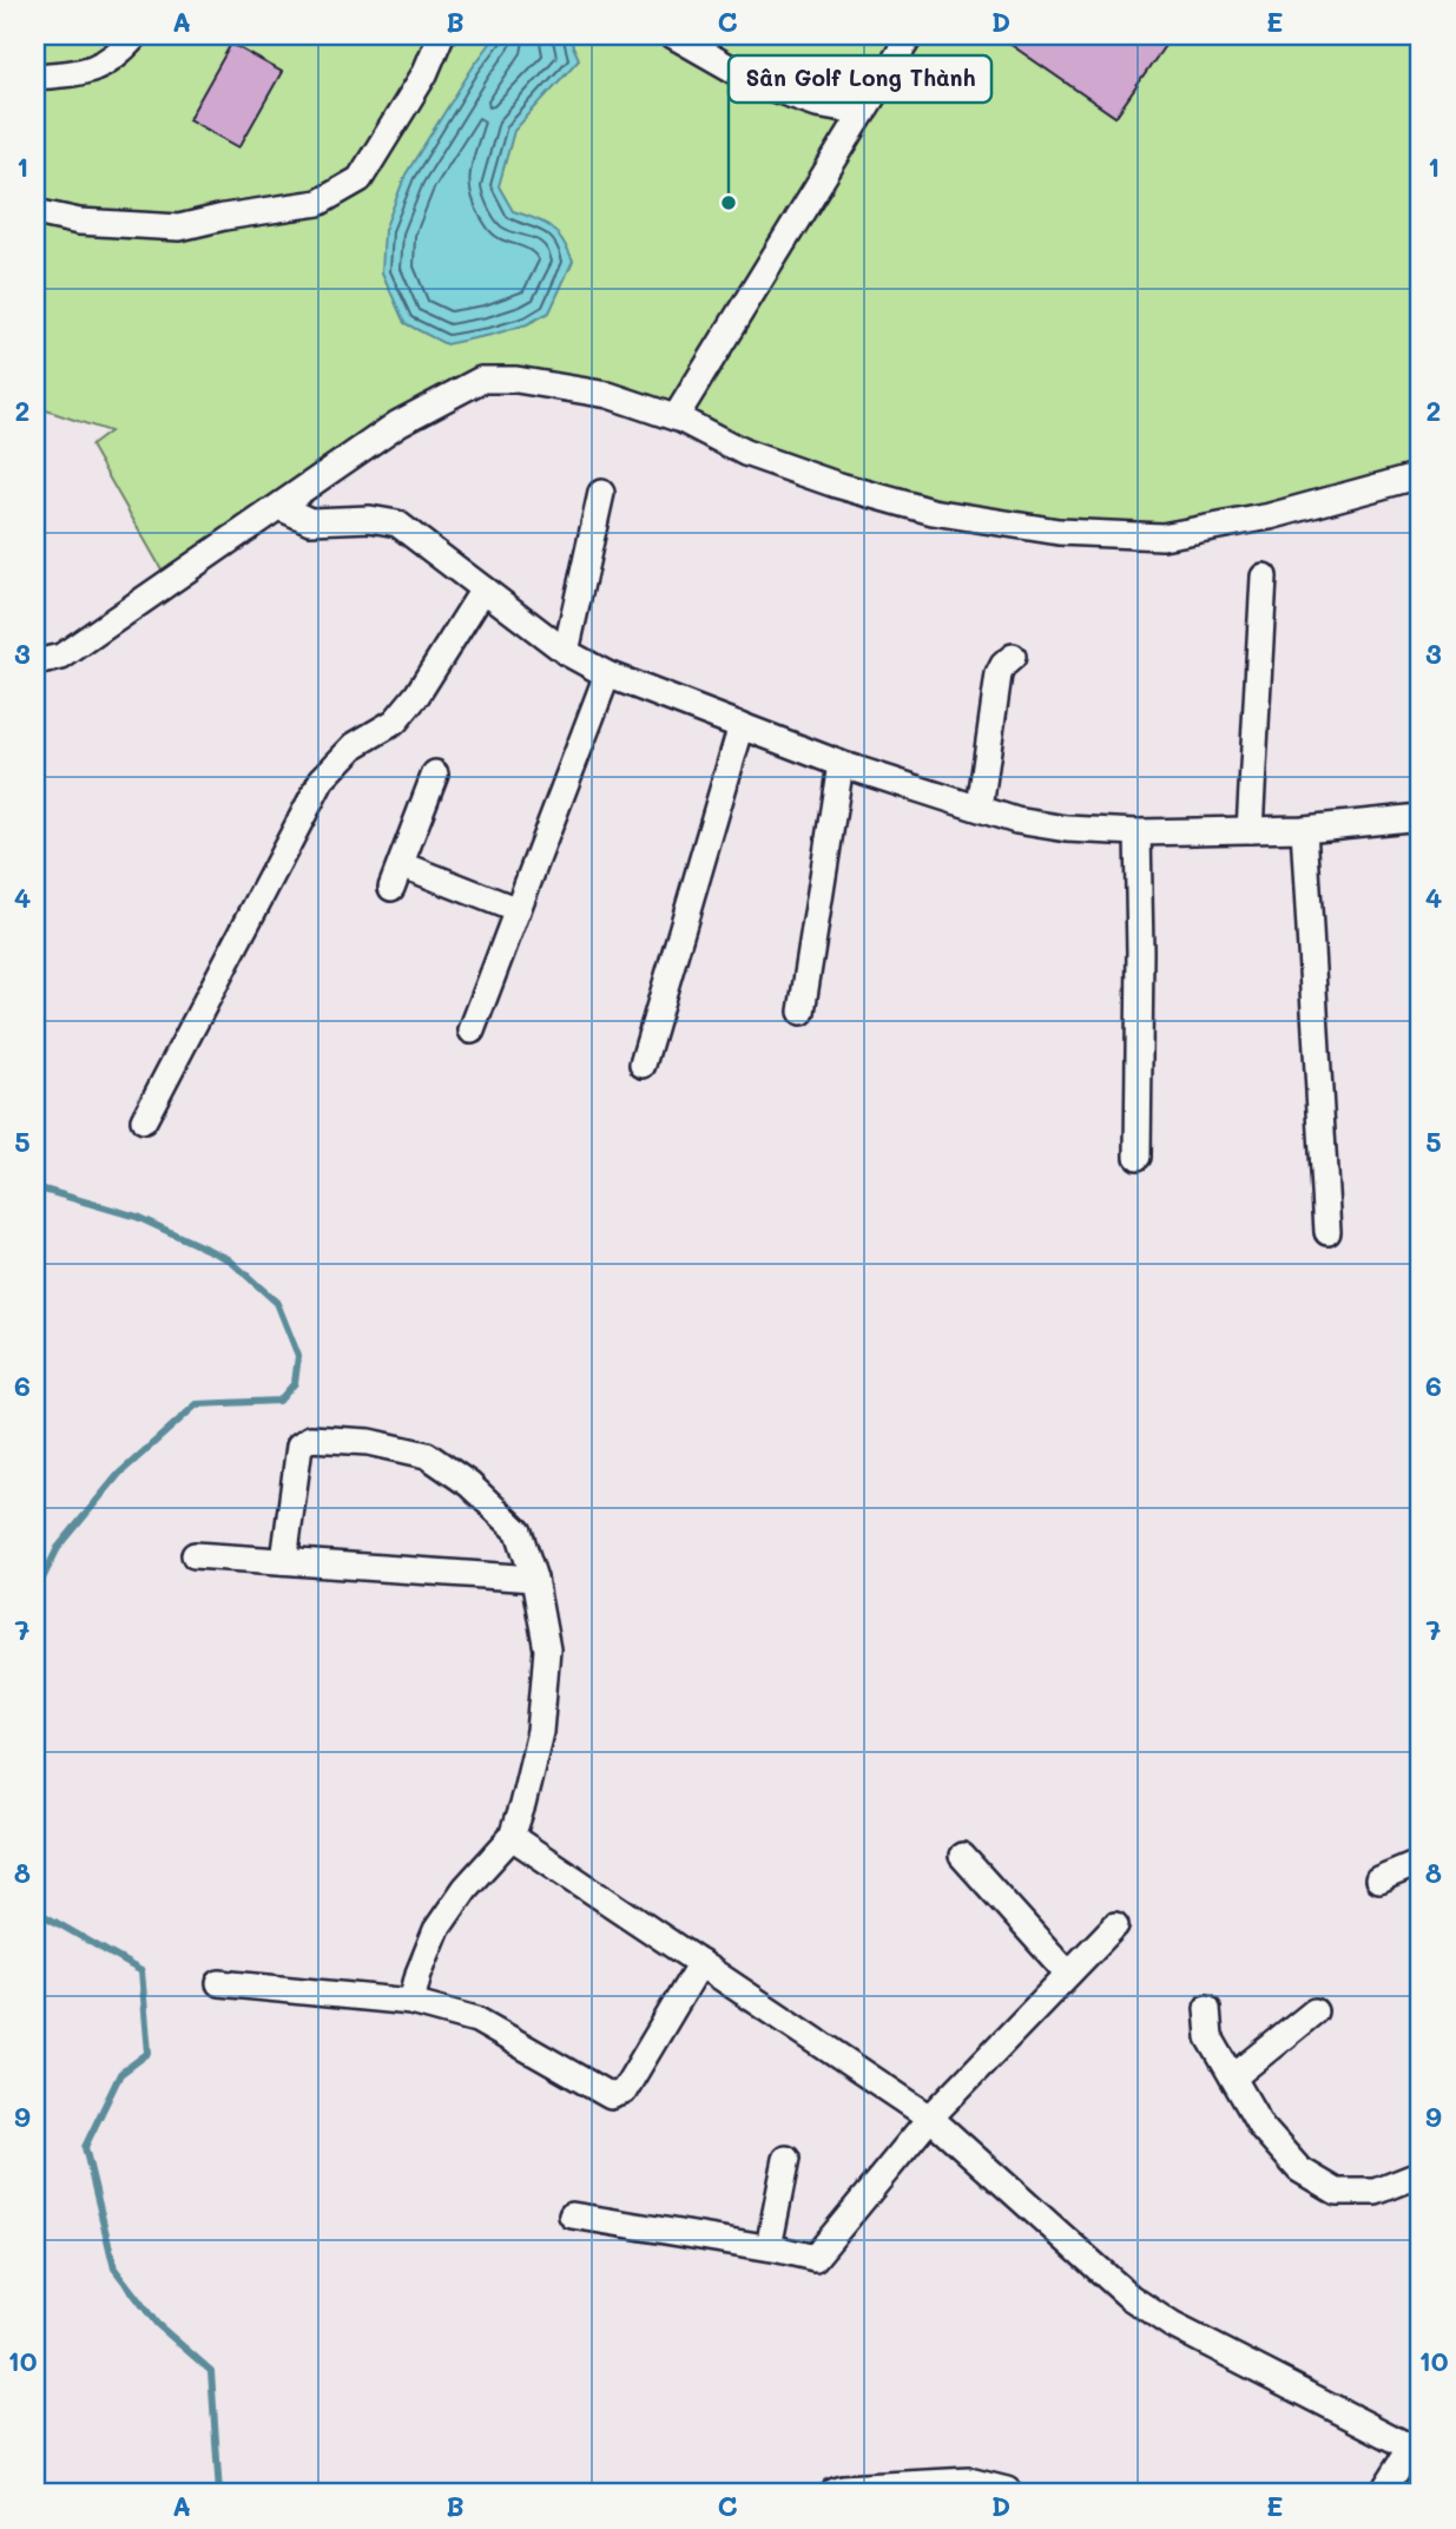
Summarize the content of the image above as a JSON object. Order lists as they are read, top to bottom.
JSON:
{
  "places": ["Sân Golf Long Thành"],
  "grid": {
    "columns": [
      "A",
      "B",
      "C",
      "D",
      "E"
    ],
    "rows": [
      "1",
      "2",
      "3",
      "4",
      "5",
      "6",
      "7",
      "8",
      "9",
      "10"
    ]
  }
}
